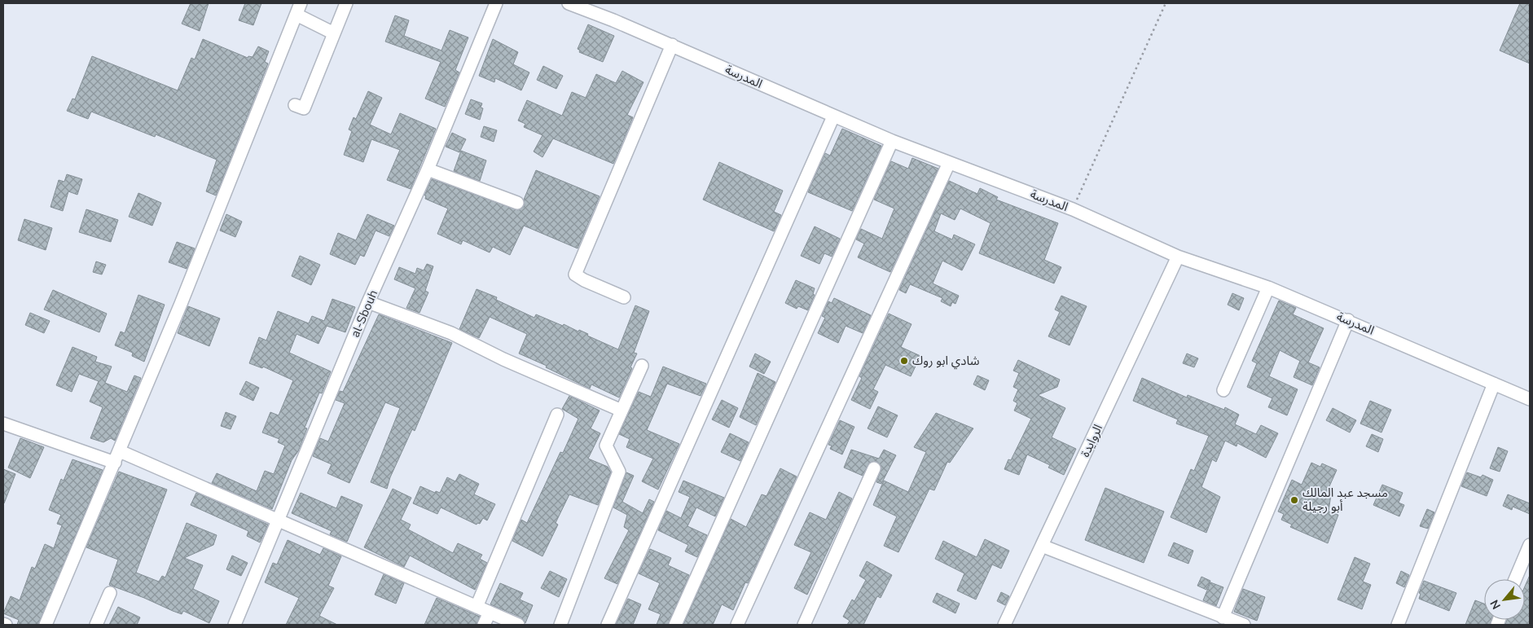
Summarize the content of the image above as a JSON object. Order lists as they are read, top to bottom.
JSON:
{
  "streets": {
    "street": ["المدرسة", "al-Sbouh", "الروايدة"]
  },
  "crossings": [
    ["المدرسة", "الروايدة"]
  ],
  "places": ["شادي ابو روك", "مسجد عبد المالك أبو رجيلة"],
  "north": "bottom left"
}
